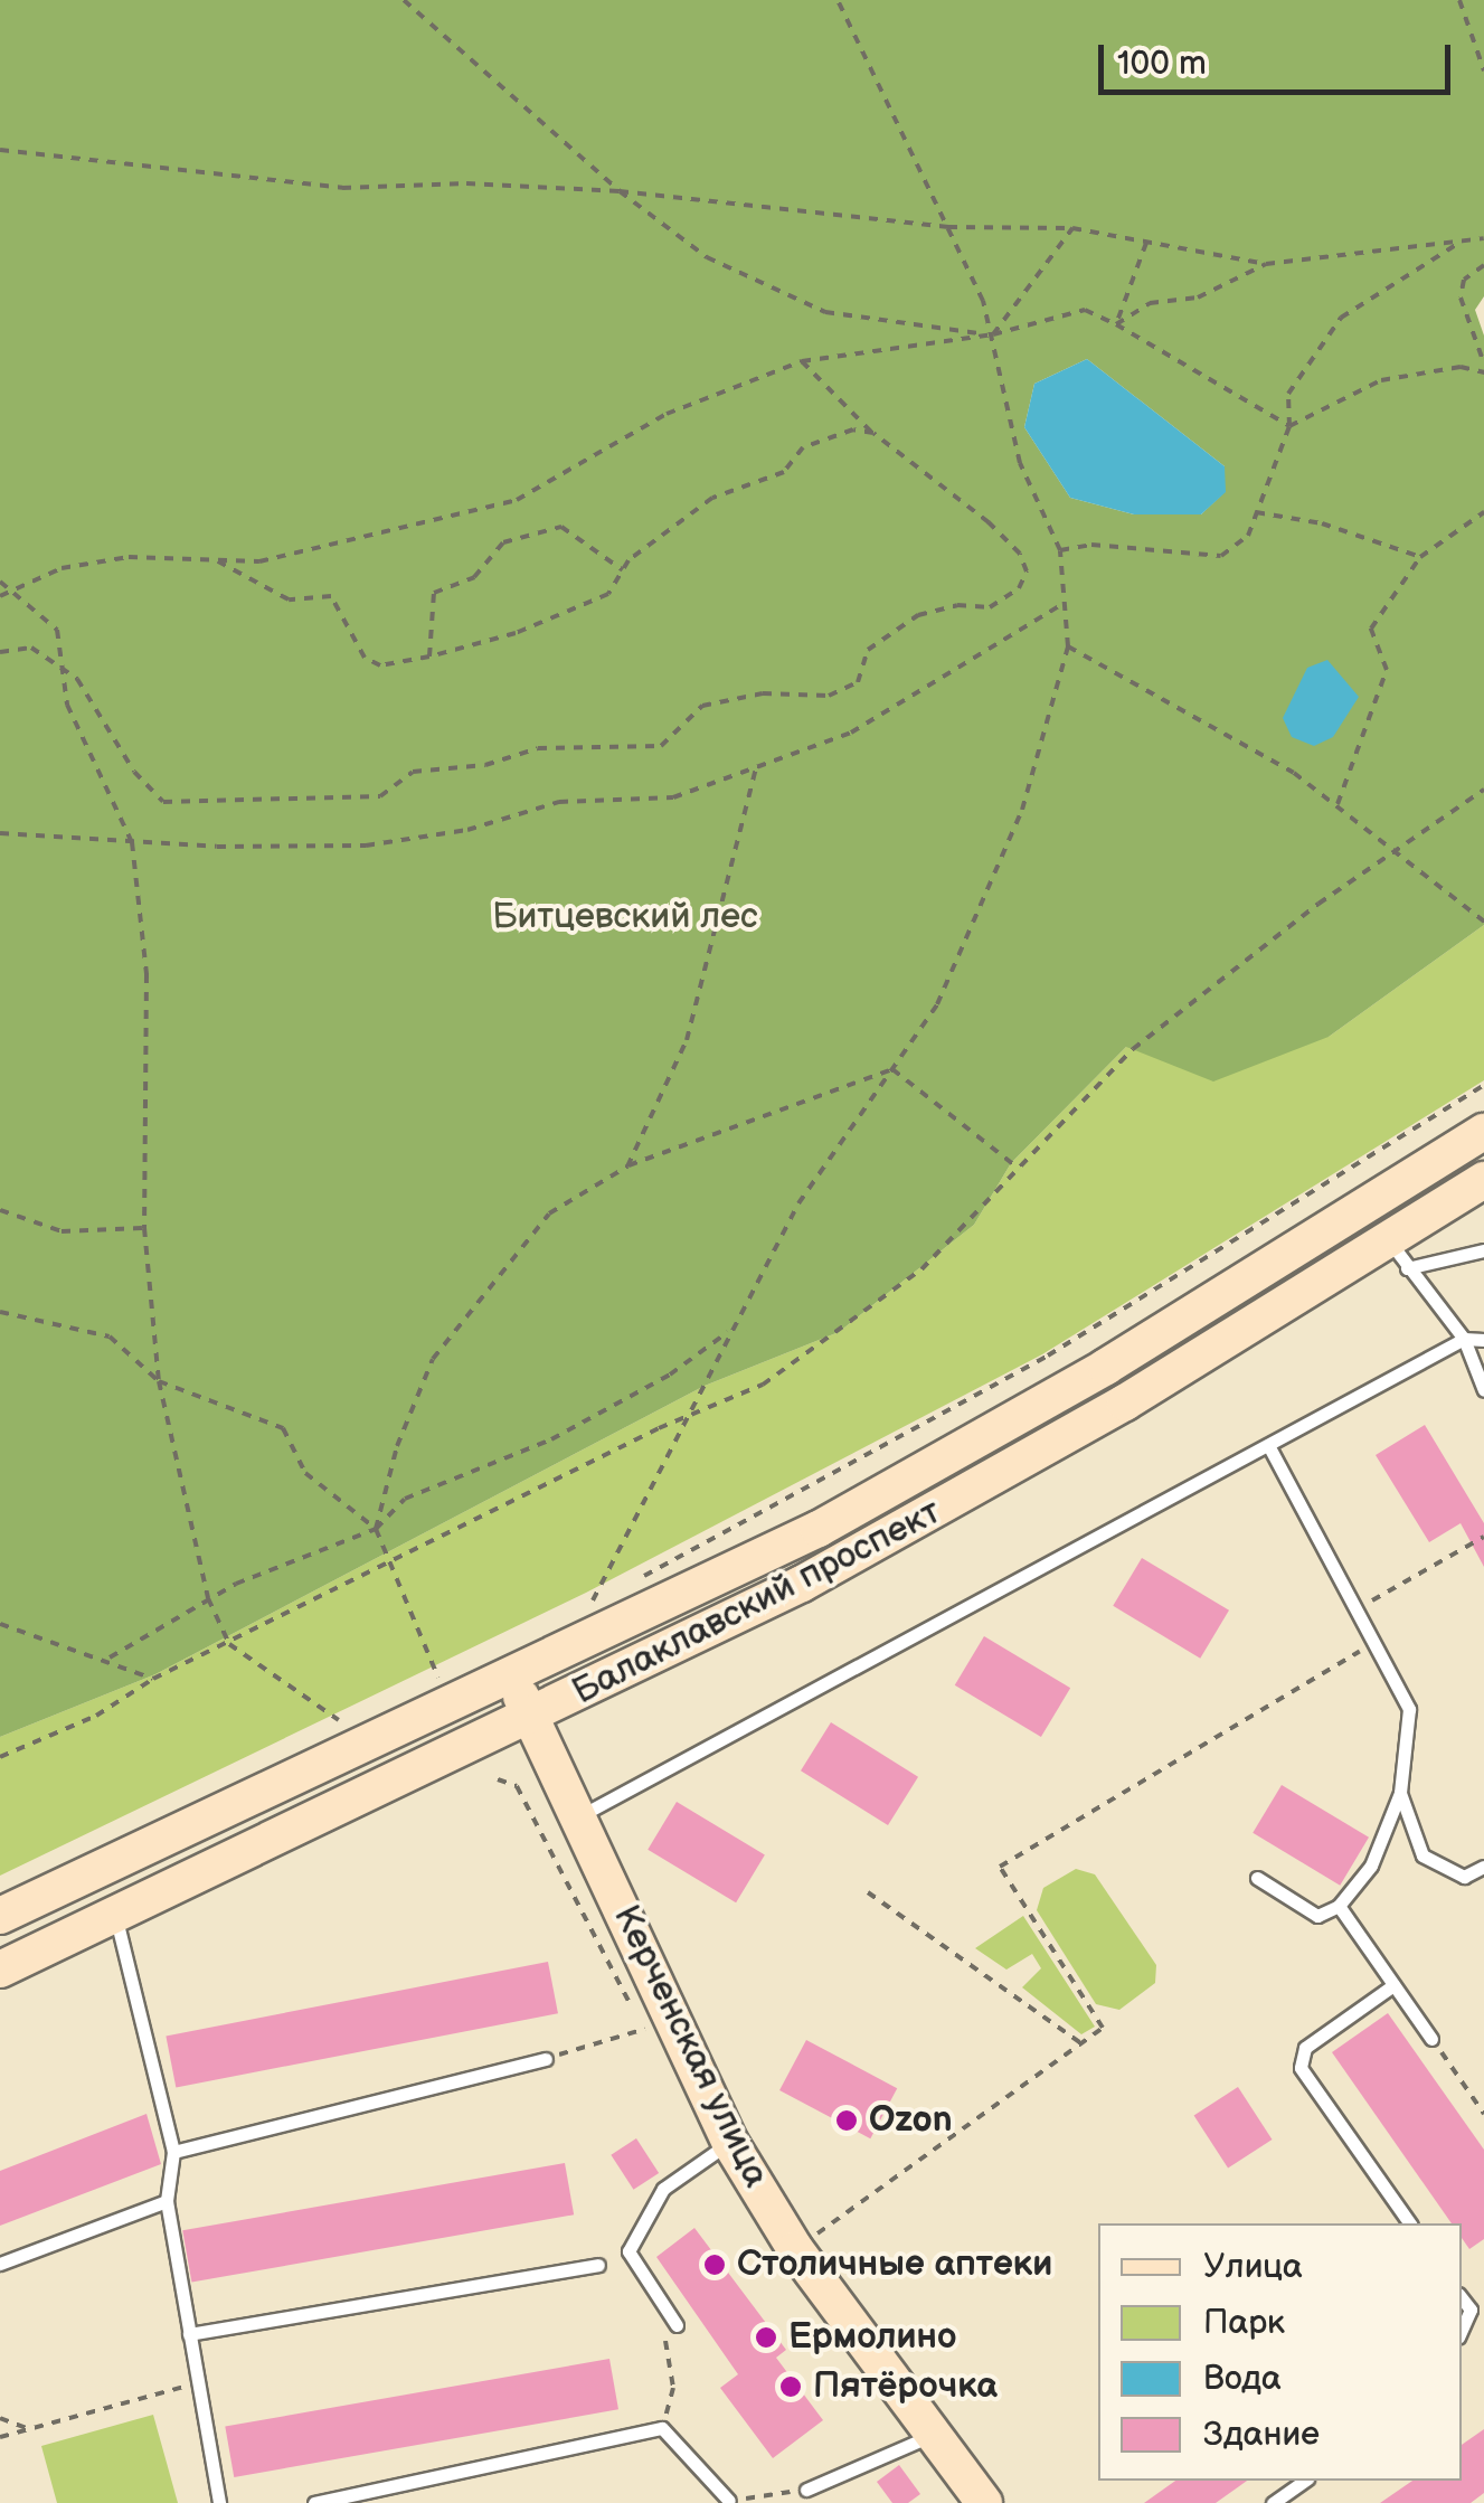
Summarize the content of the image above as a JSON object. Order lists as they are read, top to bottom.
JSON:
{
  "streets": {
    "main road": ["Балаклавский проспект", "Керченская улица"]
  },
  "crossings": [
    ["Балаклавский проспект", "Керченская улица"]
  ],
  "parks": ["Битцевский лес"],
  "places": [
    "Ozon",
    "Столичные аптеки",
    "Ермолино",
    "Пятёрочка"
  ],
  "legend": [
    "Улица",
    "Парк",
    "Вода",
    "Здание"
  ],
  "scale_bar": "100 m"
}
